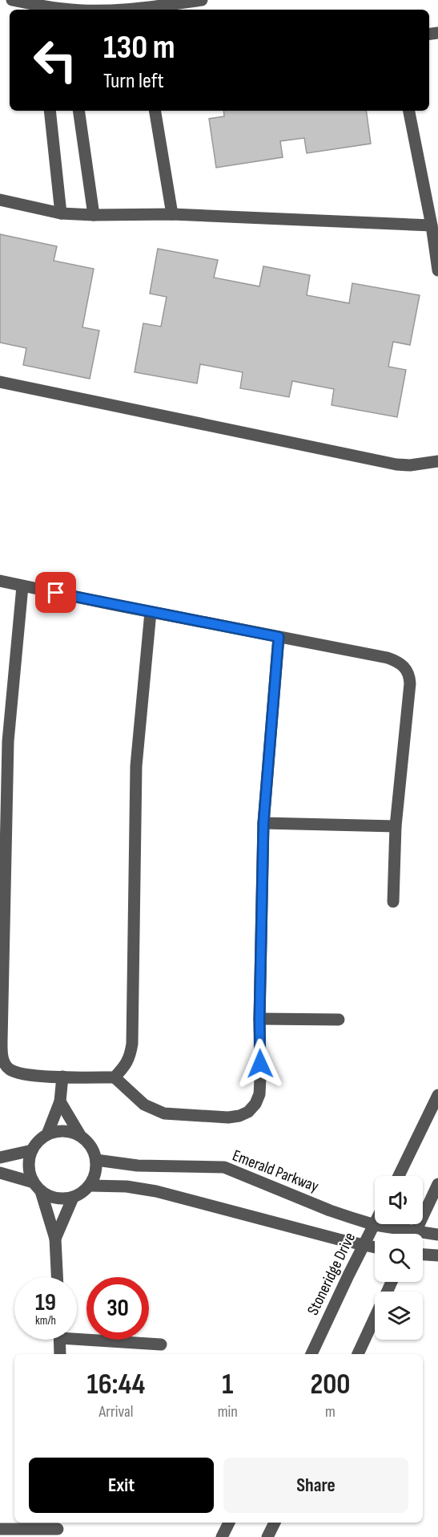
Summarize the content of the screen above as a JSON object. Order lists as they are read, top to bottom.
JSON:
{
  "streets": {
    "street": ["Emerald Parkway", "Stoneridge Drive"]
  },
  "crossings": [
    ["Emerald Parkway", "Stoneridge Drive"]
  ],
  "page": {
    "turn": ["130 m", "Turn left"],
    "speed": "19 km/h",
    "limit": "30",
    "eta": [
      "16:44",
      "Arrival",
      "1",
      "min",
      "200",
      "m"
    ],
    "buttons": ["Exit", "Share"]
  }
}
